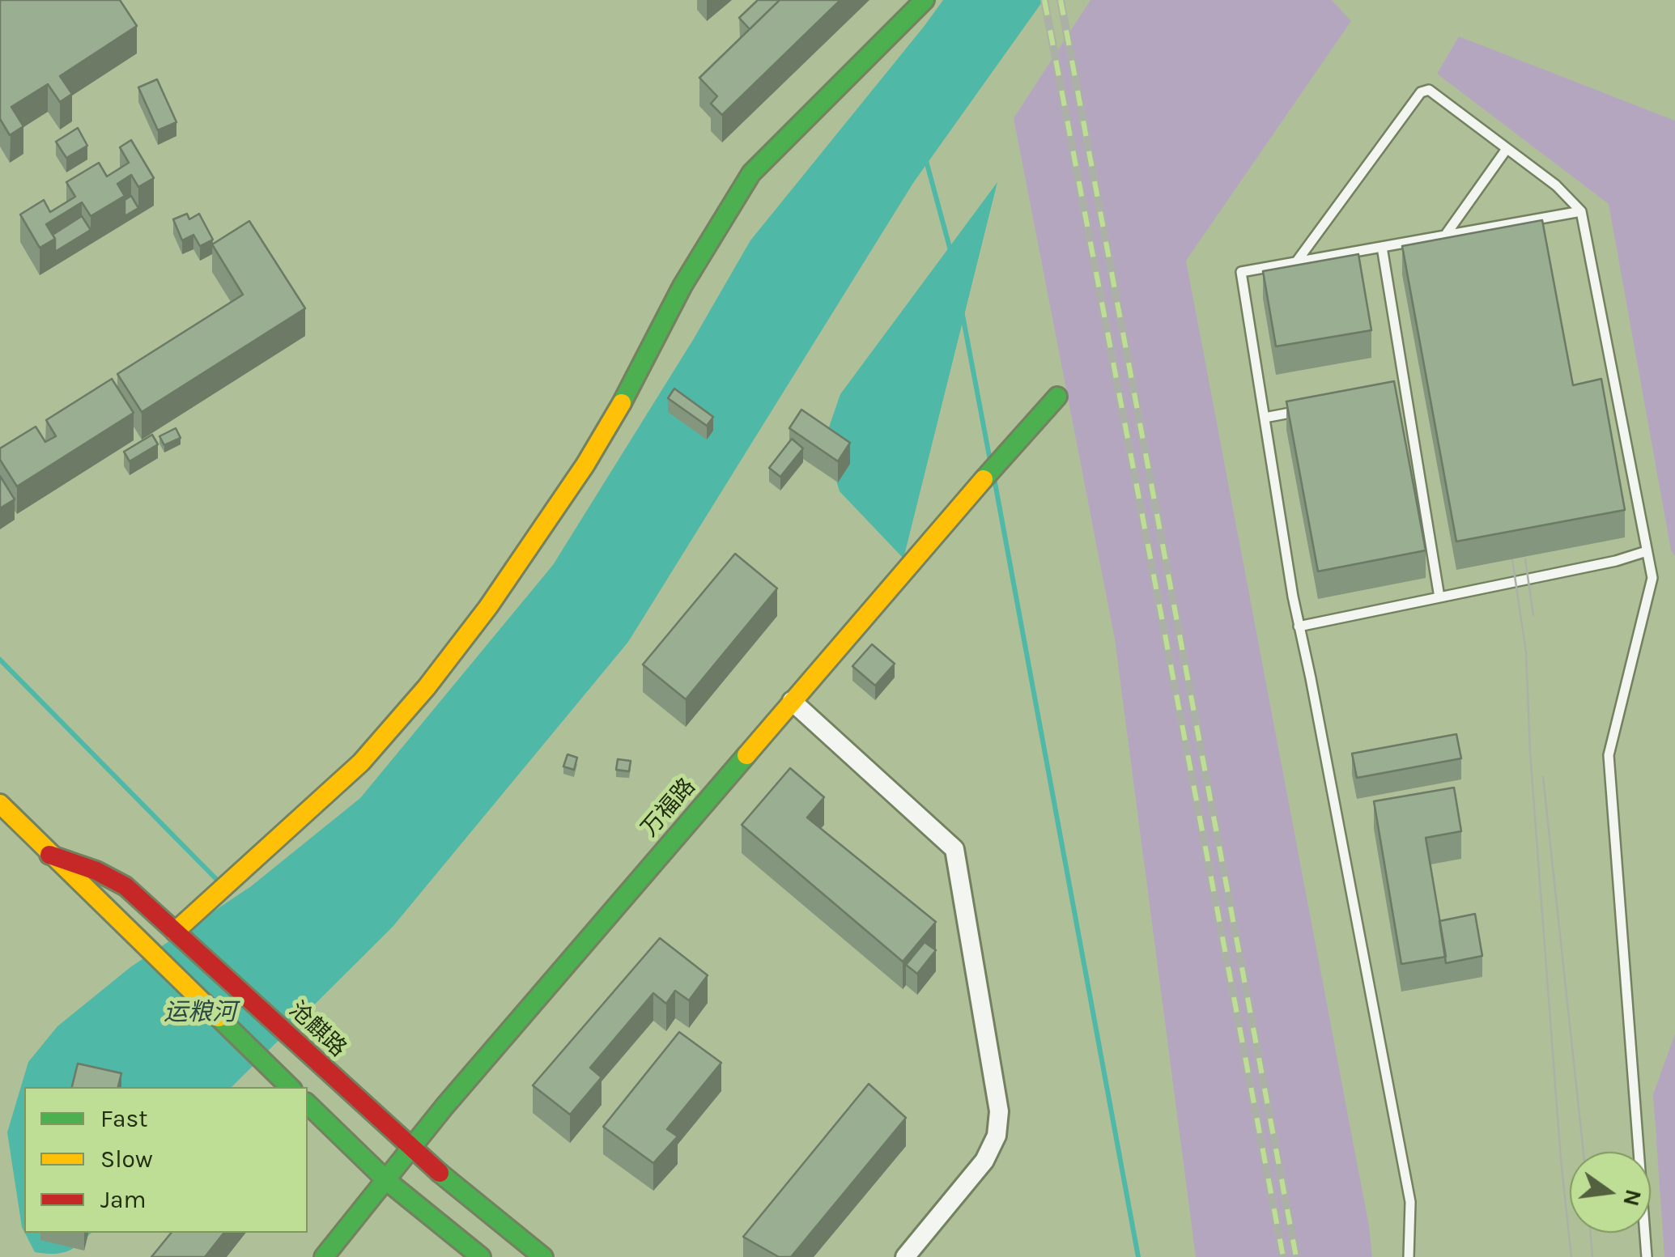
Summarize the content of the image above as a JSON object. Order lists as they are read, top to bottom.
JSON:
{
  "streets": {
    "street": ["万福路", "沧麒路"]
  },
  "crossings": [
    ["万福路", "沧麒路"]
  ],
  "water": ["运粮河"],
  "legend": ["Fast", "Slow", "Jam"],
  "north": "right"
}
